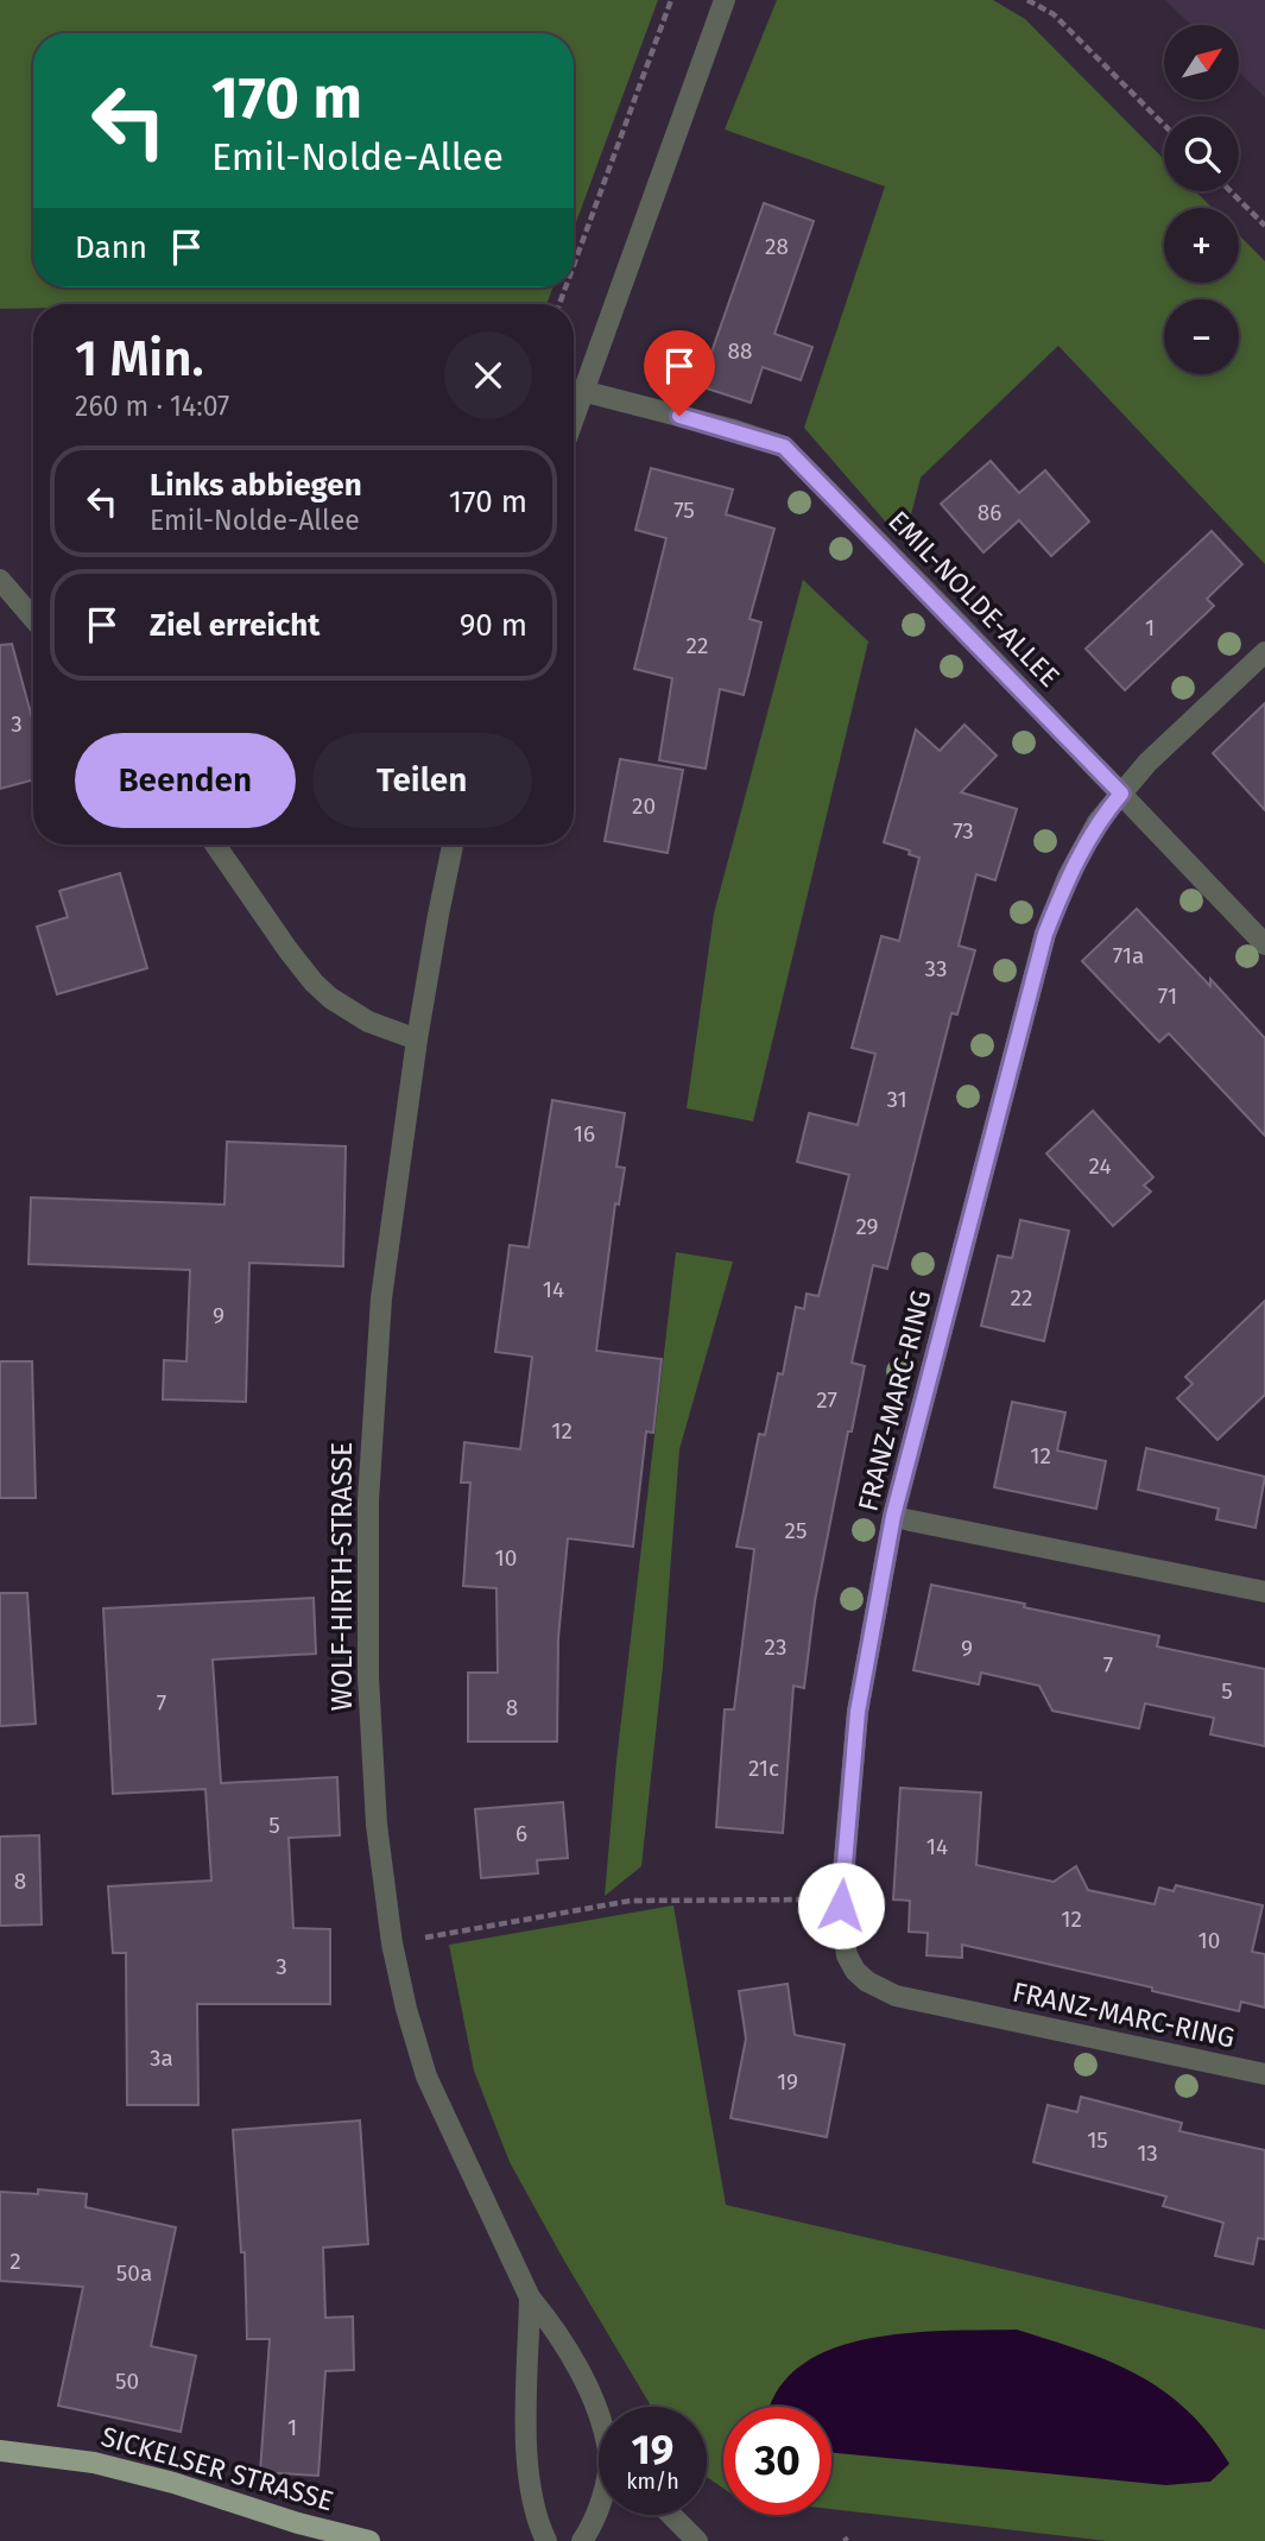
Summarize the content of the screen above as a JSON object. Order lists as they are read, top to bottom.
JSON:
{
  "streets": {
    "main road": ["SICKELSER STRASSE"],
    "street": ["EMIL-NOLDE-ALLEE", "FRANZ-MARC-RING", "WOLF-HIRTH-STRASSE"]
  },
  "crossings": [
    ["EMIL-NOLDE-ALLEE", "FRANZ-MARC-RING"]
  ],
  "house_numbers": [
    "28",
    "88",
    "75",
    "86",
    "1",
    "22",
    "3",
    "20",
    "73",
    "71a",
    "33",
    "71",
    "31",
    "16",
    "24",
    "29",
    "14",
    "22",
    "9",
    "27",
    "12",
    "12",
    "25",
    "10",
    "23",
    "9",
    "7",
    "5",
    "7",
    "8",
    "21c",
    "5",
    "6",
    "14",
    "8",
    "12",
    "10",
    "3",
    "3a",
    "19",
    "15",
    "13",
    "2",
    "50a",
    "50",
    "1"
  ],
  "north": "top right",
  "page": {
    "map_buttons": ["+", "−"],
    "turn": ["170 m", "Emil-Nolde-Allee"],
    "then": "Dann",
    "heading": ["1 Min.", "260 m · 14:07"],
    "list": [
      {
        "name": "Links abbiegen",
        "note": "Emil-Nolde-Allee",
        "value": "170 m"
      },
      {
        "name": "Ziel erreicht",
        "value": "90 m"
      }
    ],
    "buttons": ["Beenden", "Teilen"],
    "speed": "19 km/h",
    "limit": "30"
  }
}
